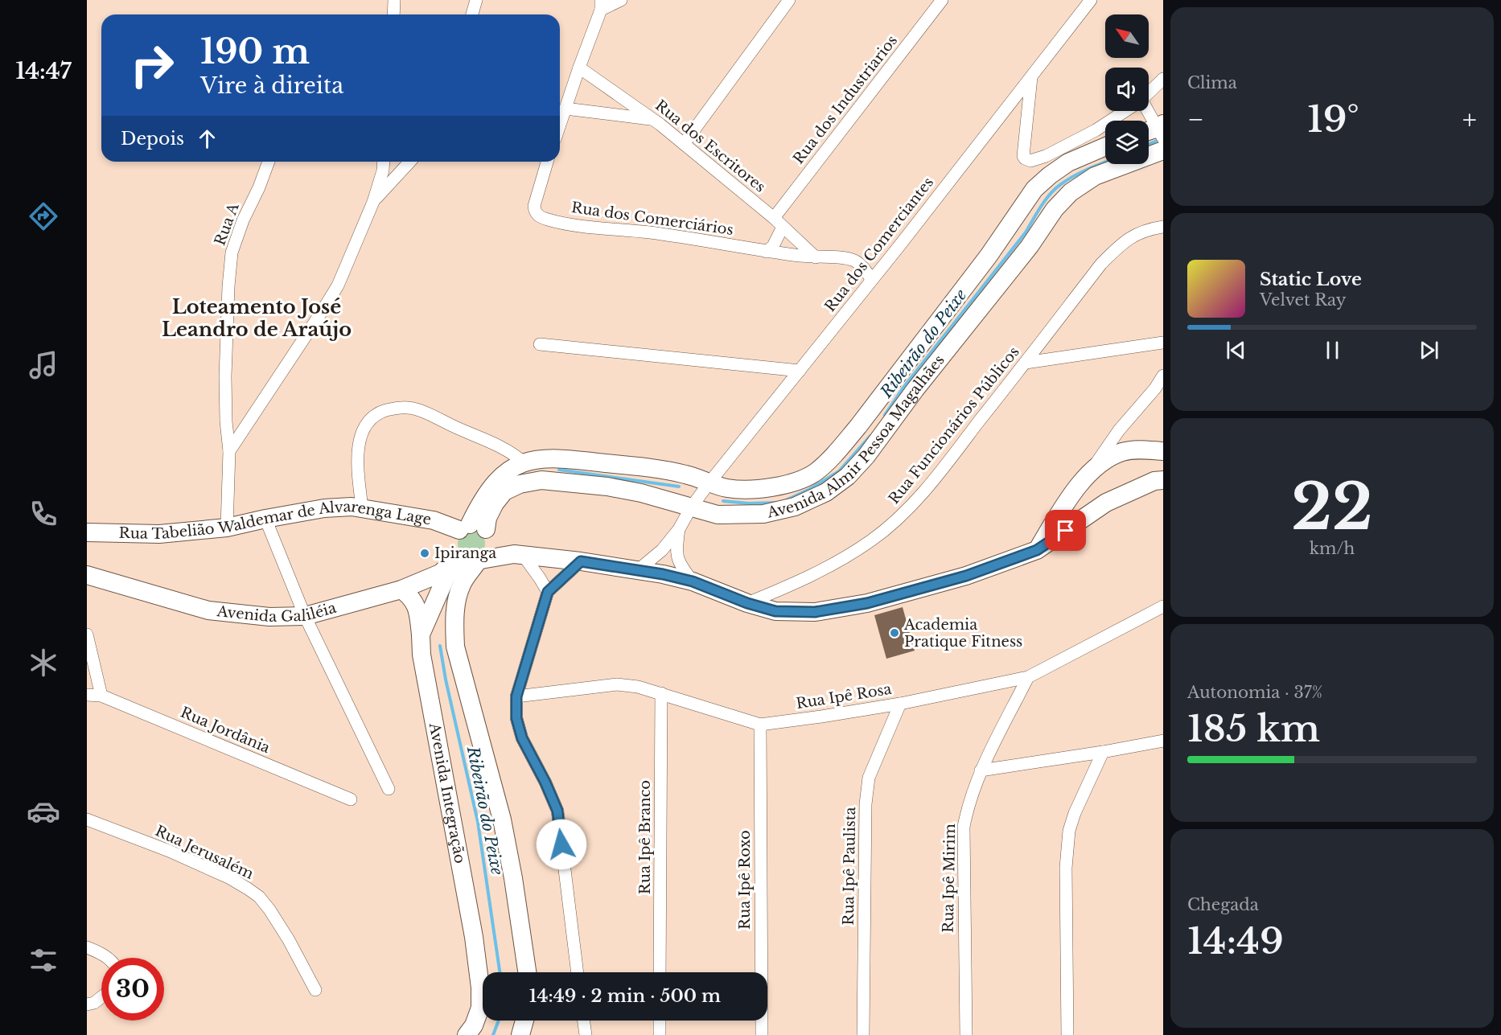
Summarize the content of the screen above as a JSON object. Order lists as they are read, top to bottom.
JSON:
{
  "streets": {
    "street": [
      "Rua dos Industriarios",
      "Rua dos Escritores",
      "Rua dos Comerciários",
      "Rua A",
      "Rua dos Comerciantes",
      "Rua Funcionários Públicos",
      "Avenida Almir Pessoa Magalhães",
      "Rua Tabelião Waldemar de Alvarenga Lage",
      "Avenida Galiléia",
      "Rua Ipê Rosa",
      "Rua Jordânia",
      "Avenida Integração",
      "Rua Ipê Branco",
      "Rua Jerusalém",
      "Rua Ipê Paulista",
      "Rua Ipê Mirim",
      "Rua Ipê Roxo"
    ]
  },
  "crossings": [
    ["Rua dos Industriarios", "Rua dos Escritores"],
    ["Rua dos Escritores", "Rua dos Comerciários"],
    ["Rua dos Comerciários", "Rua dos Comerciantes"],
    ["Rua A", "Rua Tabelião Waldemar de Alvarenga Lage"],
    ["Rua dos Comerciantes", "Avenida Almir Pessoa Magalhães"],
    ["Avenida Almir Pessoa Magalhães", "Rua Tabelião Waldemar de Alvarenga Lage"],
    ["Avenida Galiléia", "Avenida Integração"],
    ["Rua Ipê Rosa", "Rua Ipê Branco"],
    ["Rua Ipê Rosa", "Rua Ipê Paulista"],
    ["Rua Ipê Rosa", "Rua Ipê Mirim"],
    ["Rua Ipê Rosa", "Rua Ipê Roxo"]
  ],
  "districts": ["Loteamento José Leandro de Araújo"],
  "water": ["Ribeirão do Peixe"],
  "places": ["Ipiranga", "Academia Pratique Fitness"],
  "north": "top left",
  "page": {
    "tabs": "14:47",
    "tile": [
      "Clima",
      ["22", "km/h"],
      ["Autonomia · 37%", "185 km"],
      ["Chegada", "14:49"]
    ],
    "turn": ["190 m", "Vire à direita"],
    "heat": ["−", "19°", "+"],
    "then": "Depois",
    "song": ["Static Love", "Velvet Ray"],
    "limit": "30",
    "trip": "14:49 · 2 min · 500 m"
  }
}
